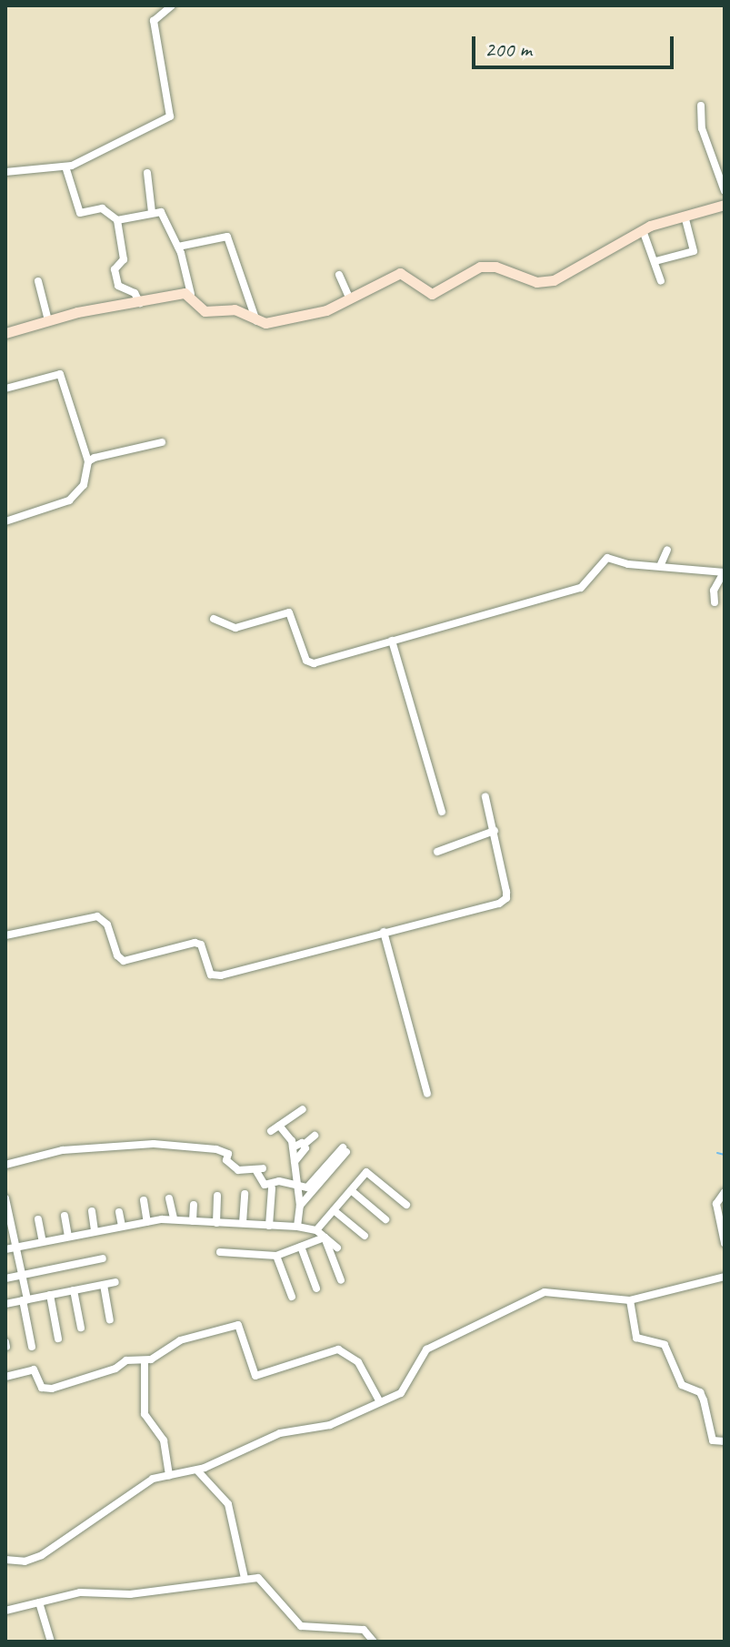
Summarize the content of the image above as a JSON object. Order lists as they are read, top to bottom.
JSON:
{
  "scale_bar": "200 m"
}
